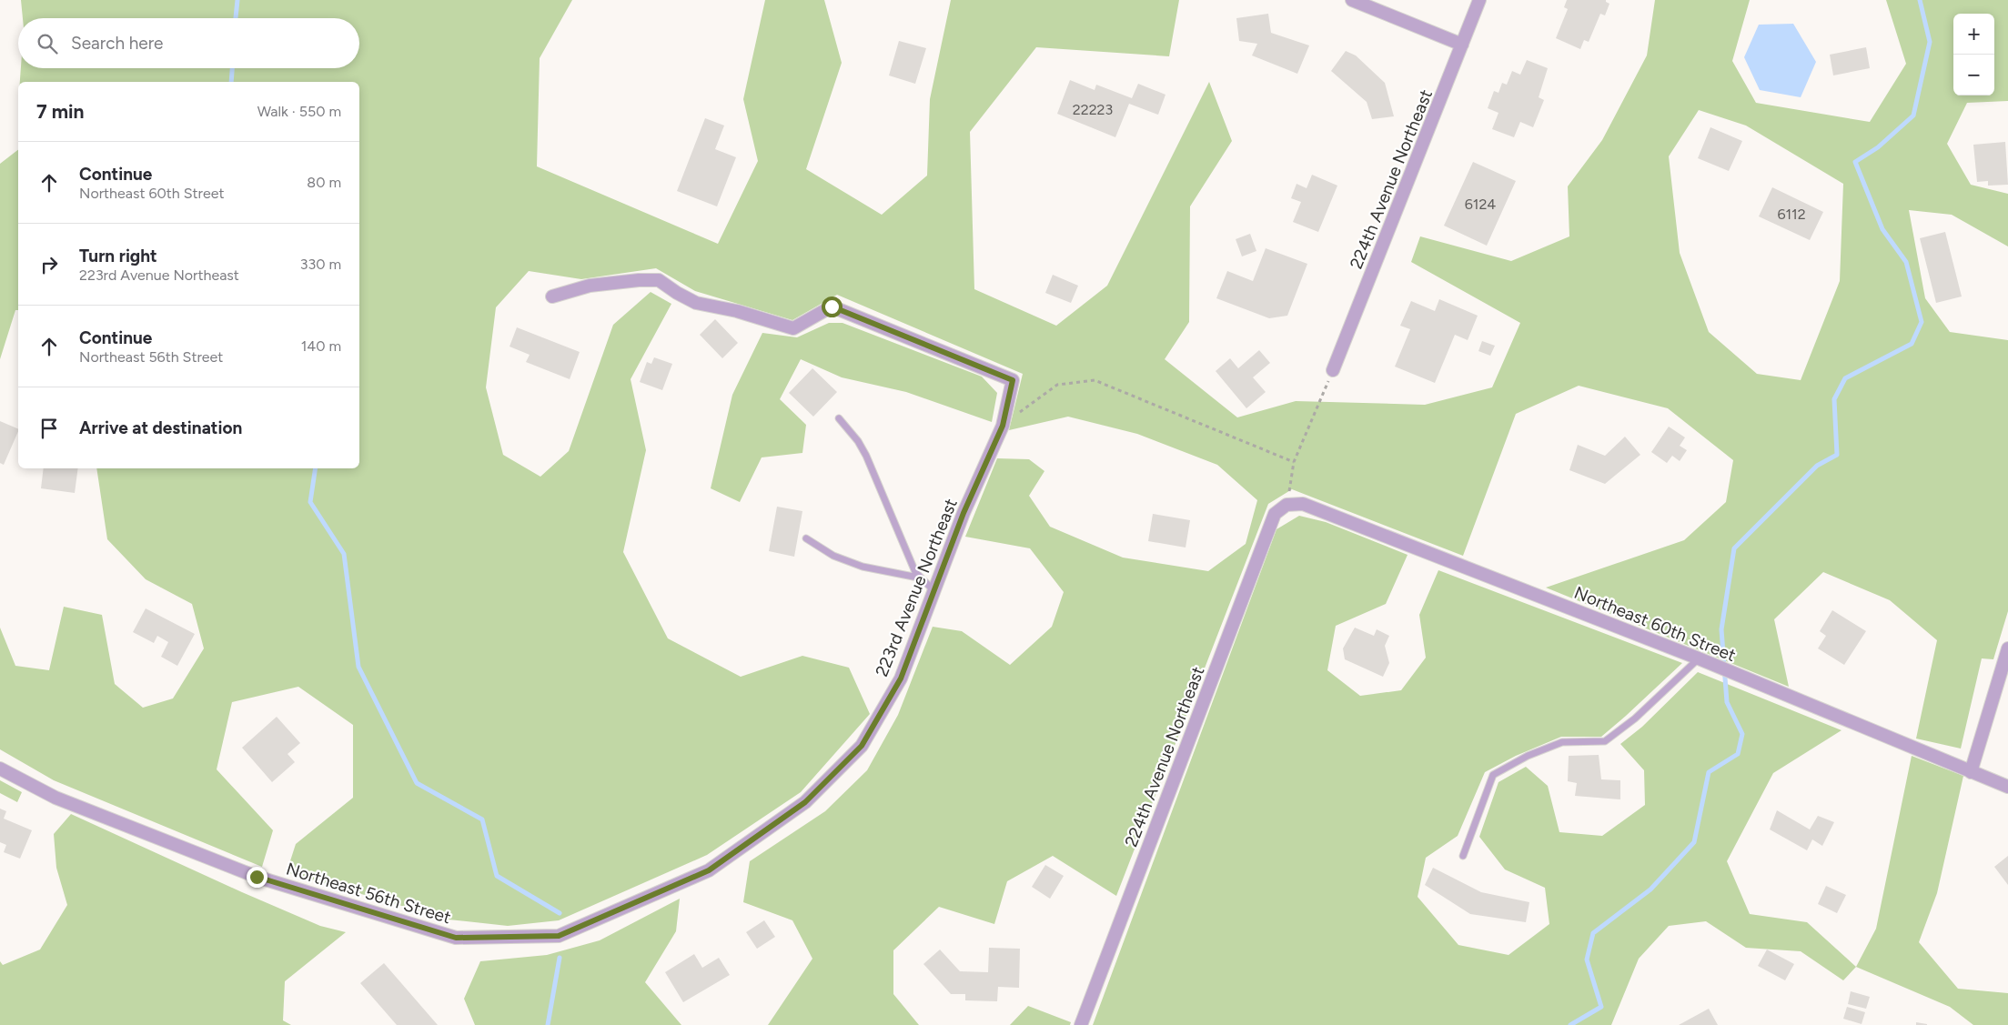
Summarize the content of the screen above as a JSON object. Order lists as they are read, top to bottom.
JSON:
{
  "streets": {
    "street": [
      "224th Avenue Northeast",
      "223rd Avenue Northeast",
      "Northeast 60th Street",
      "Northeast 56th Street"
    ]
  },
  "crossings": [
    ["224th Avenue Northeast", "Northeast 60th Street"],
    ["223rd Avenue Northeast", "Northeast 56th Street"]
  ],
  "house_numbers": ["22223", "6124", "6112"],
  "page": {
    "map_buttons": ["+", "−"],
    "search": "Search here",
    "heading": ["7 min", "Walk · 550 m"],
    "list": [
      ["Continue", "Northeast 60th Street", "80 m"],
      ["Turn right", "223rd Avenue Northeast", "330 m"],
      ["Continue", "Northeast 56th Street", "140 m"],
      "Arrive at destination"
    ]
  }
}
